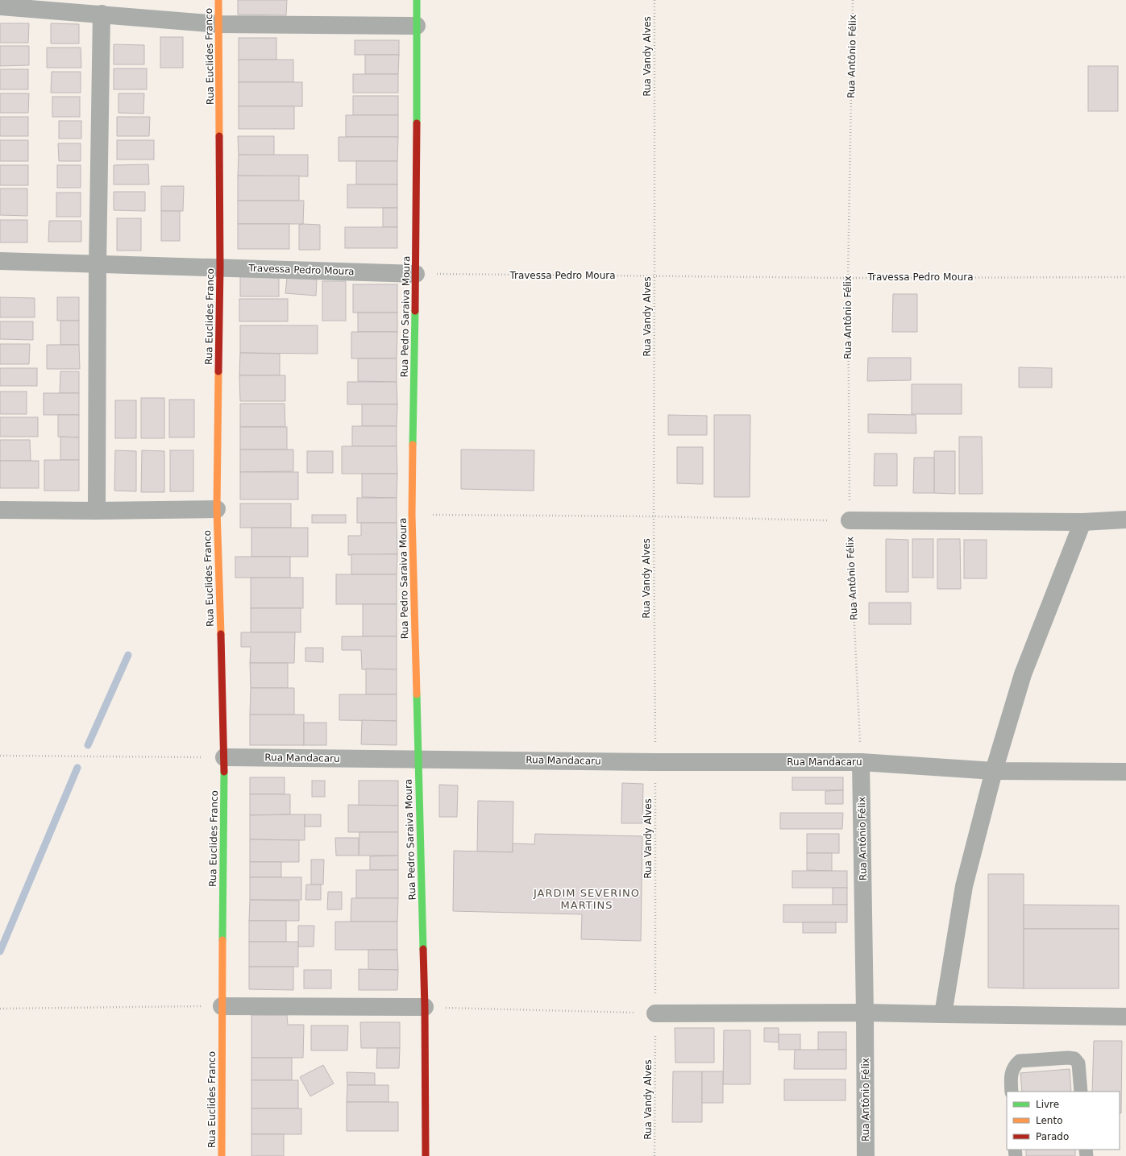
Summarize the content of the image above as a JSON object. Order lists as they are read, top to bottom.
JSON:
{
  "streets": {
    "street": [
      "Rua Euclides Franco",
      "Rua Antônio Félix",
      "Travessa Pedro Moura",
      "Rua Pedro Saraiva Moura",
      "Rua Mandacaru"
    ],
    "path": ["Rua Vandy Alves"]
  },
  "crossings": [
    ["Rua Euclides Franco", "Travessa Pedro Moura"],
    ["Rua Euclides Franco", "Rua Mandacaru"],
    ["Rua Vandy Alves", "Travessa Pedro Moura"],
    ["Rua Vandy Alves", "Rua Mandacaru"],
    ["Rua Antônio Félix", "Travessa Pedro Moura"],
    ["Rua Antônio Félix", "Rua Mandacaru"],
    ["Travessa Pedro Moura", "Rua Pedro Saraiva Moura"],
    ["Rua Pedro Saraiva Moura", "Rua Mandacaru"]
  ],
  "districts": ["JARDIM SEVERINO MARTINS"],
  "legend": ["Livre", "Lento", "Parado"]
}
